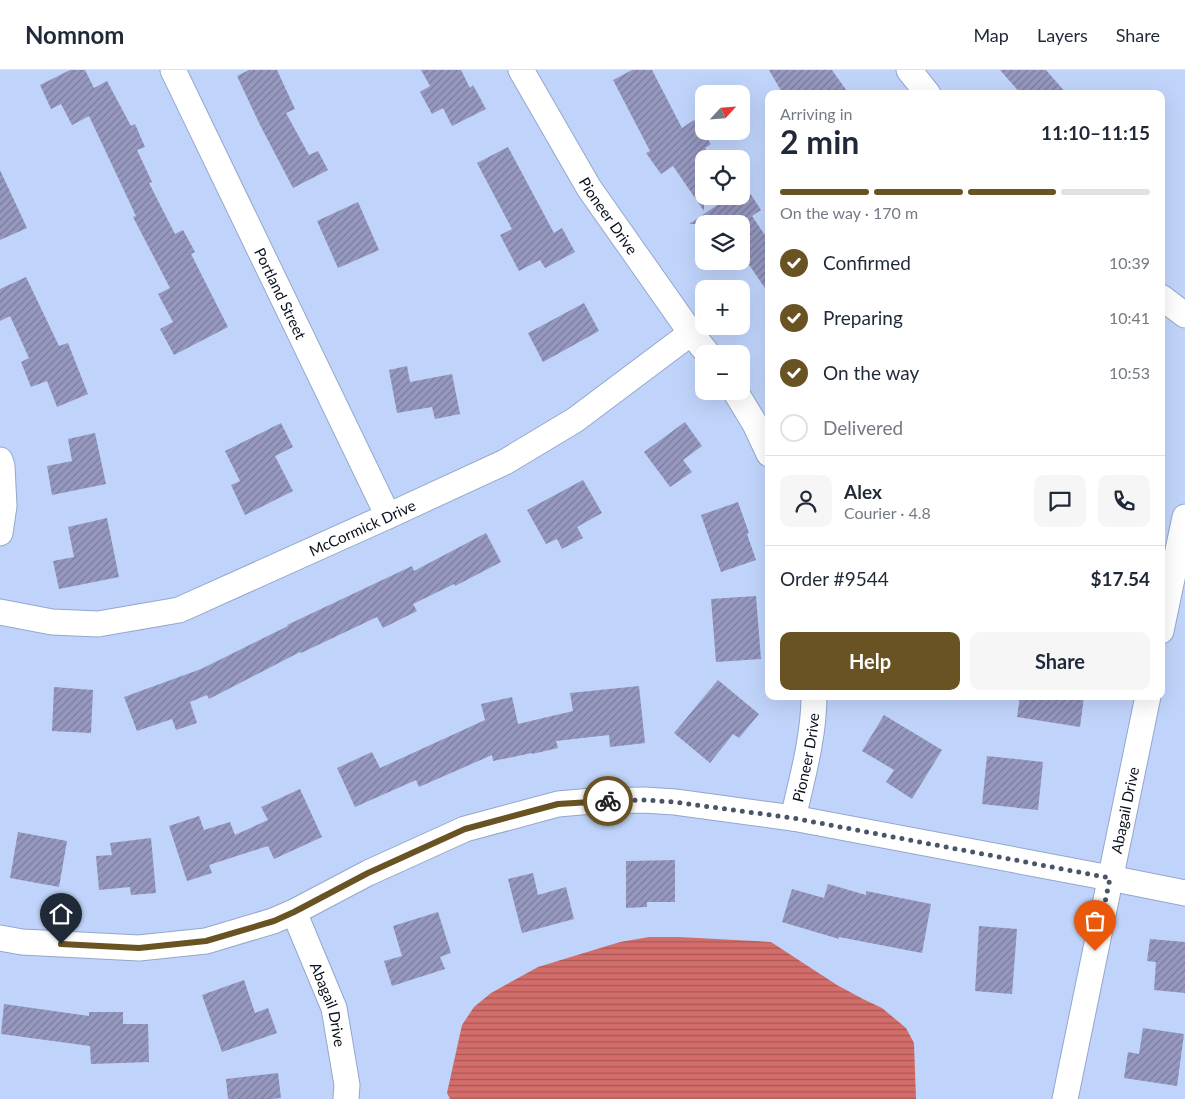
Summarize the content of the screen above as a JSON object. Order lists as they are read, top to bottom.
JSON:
{
  "streets": {
    "street": [
      "Pioneer Drive",
      "Portland Street",
      "McCormick Drive",
      "Abagail Drive"
    ]
  },
  "crossings": [
    ["Pioneer Drive", "McCormick Drive"],
    ["Portland Street", "McCormick Drive"]
  ],
  "north": "top right",
  "page": {
    "header": "Nomnom",
    "nav": ["Map", "Layers", "Share"],
    "map_buttons": ["+", "−"],
    "heading": ["2 min", "Arriving in", "11:10–11:15"],
    "panel": [
      "Alex",
      "Courier · 4.8",
      "Order #9544",
      "$17.54"
    ],
    "bar": "On the way · 170 m",
    "list": [
      ["Confirmed", "10:39"],
      ["Preparing", "10:41"],
      ["On the way", "10:53"],
      "Delivered"
    ],
    "buttons": ["Help", "Share"]
  }
}
